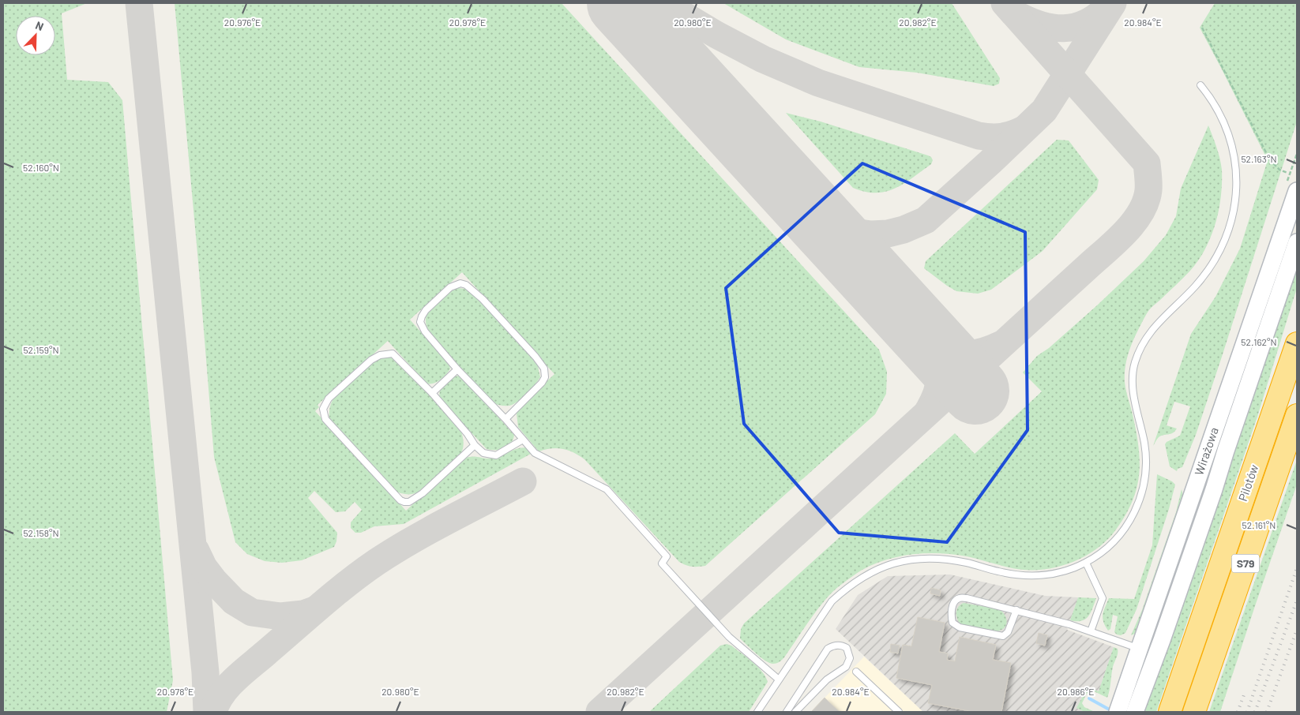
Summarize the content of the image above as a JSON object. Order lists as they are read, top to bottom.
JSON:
{
  "streets": {
    "highway": ["Pilotów", "S79"],
    "main road": ["Wirażowa"]
  },
  "north": "top right",
  "coordinates": [
    "20.976°E",
    "20.978°E",
    "20.980°E",
    "20.982°E",
    "20.984°E",
    "52.163°N",
    "52.160°N",
    "52.162°N",
    "52.159°N",
    "52.161°N",
    "52.158°N",
    "20.986°E"
  ]
}
